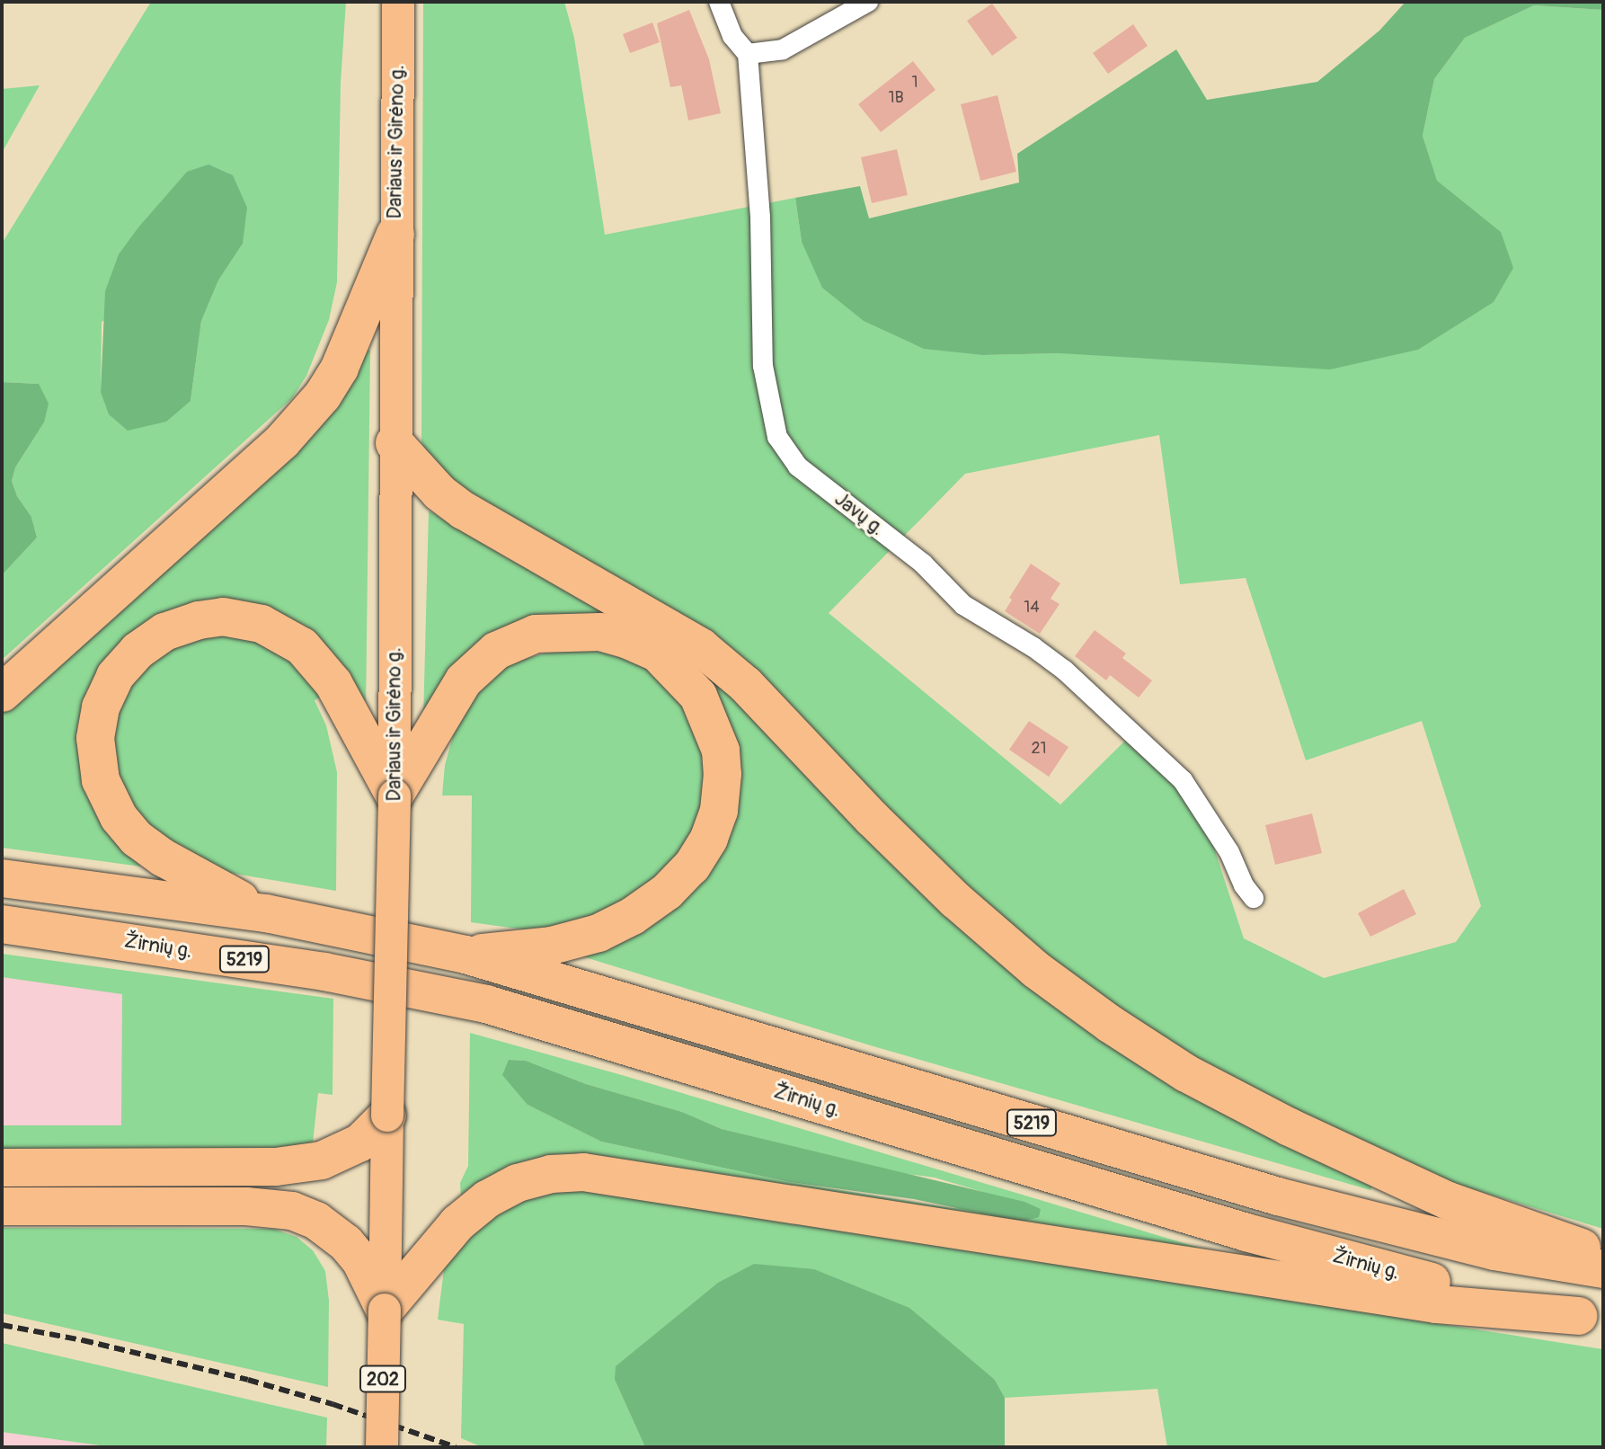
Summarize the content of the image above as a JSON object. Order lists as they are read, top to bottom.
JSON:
{
  "streets": {
    "highway": ["Žirnių g.", "5219"],
    "main road": ["Dariaus ir Girėno g.", "202"],
    "street": ["Javų g."]
  },
  "house_numbers": [
    "1",
    "1B",
    "14",
    "21"
  ]
}
